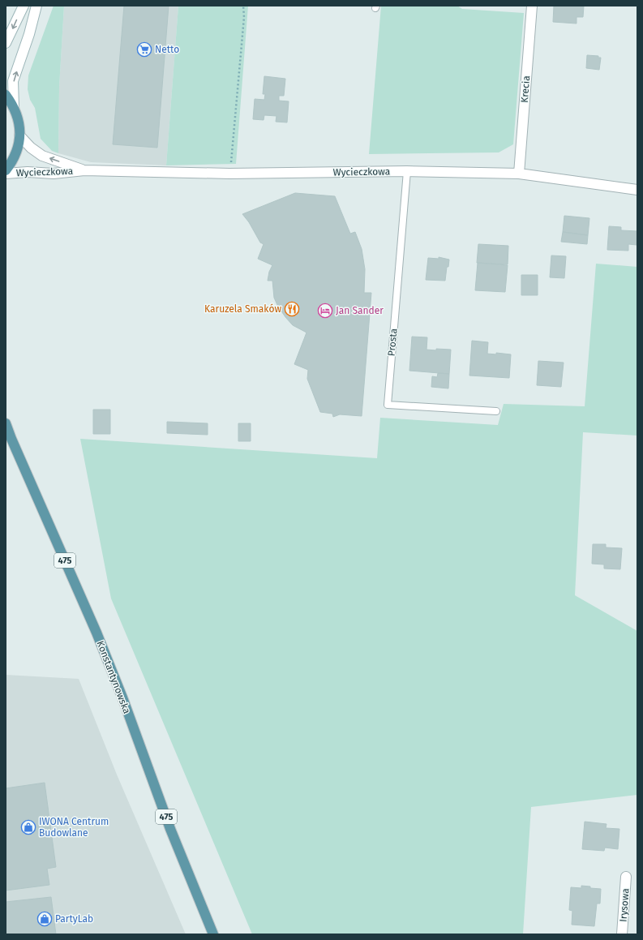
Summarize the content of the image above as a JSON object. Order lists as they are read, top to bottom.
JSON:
{
  "streets": {
    "main road": ["475", "Konstantynowska"],
    "street": ["Krecia", "Wycieczkowa", "Irysowa"],
    "lane": ["Prosta"]
  },
  "crossings": [
    ["Krecia", "Wycieczkowa"],
    ["Wycieczkowa", "Prosta"]
  ],
  "places": {
    "supermarket": ["Netto"],
    "restaurant": ["Karuzela Smaków"],
    "hotel": ["Jan Sander"],
    "shop": ["IWONA Centrum Budowlane", "PartyLab"]
  }
}
